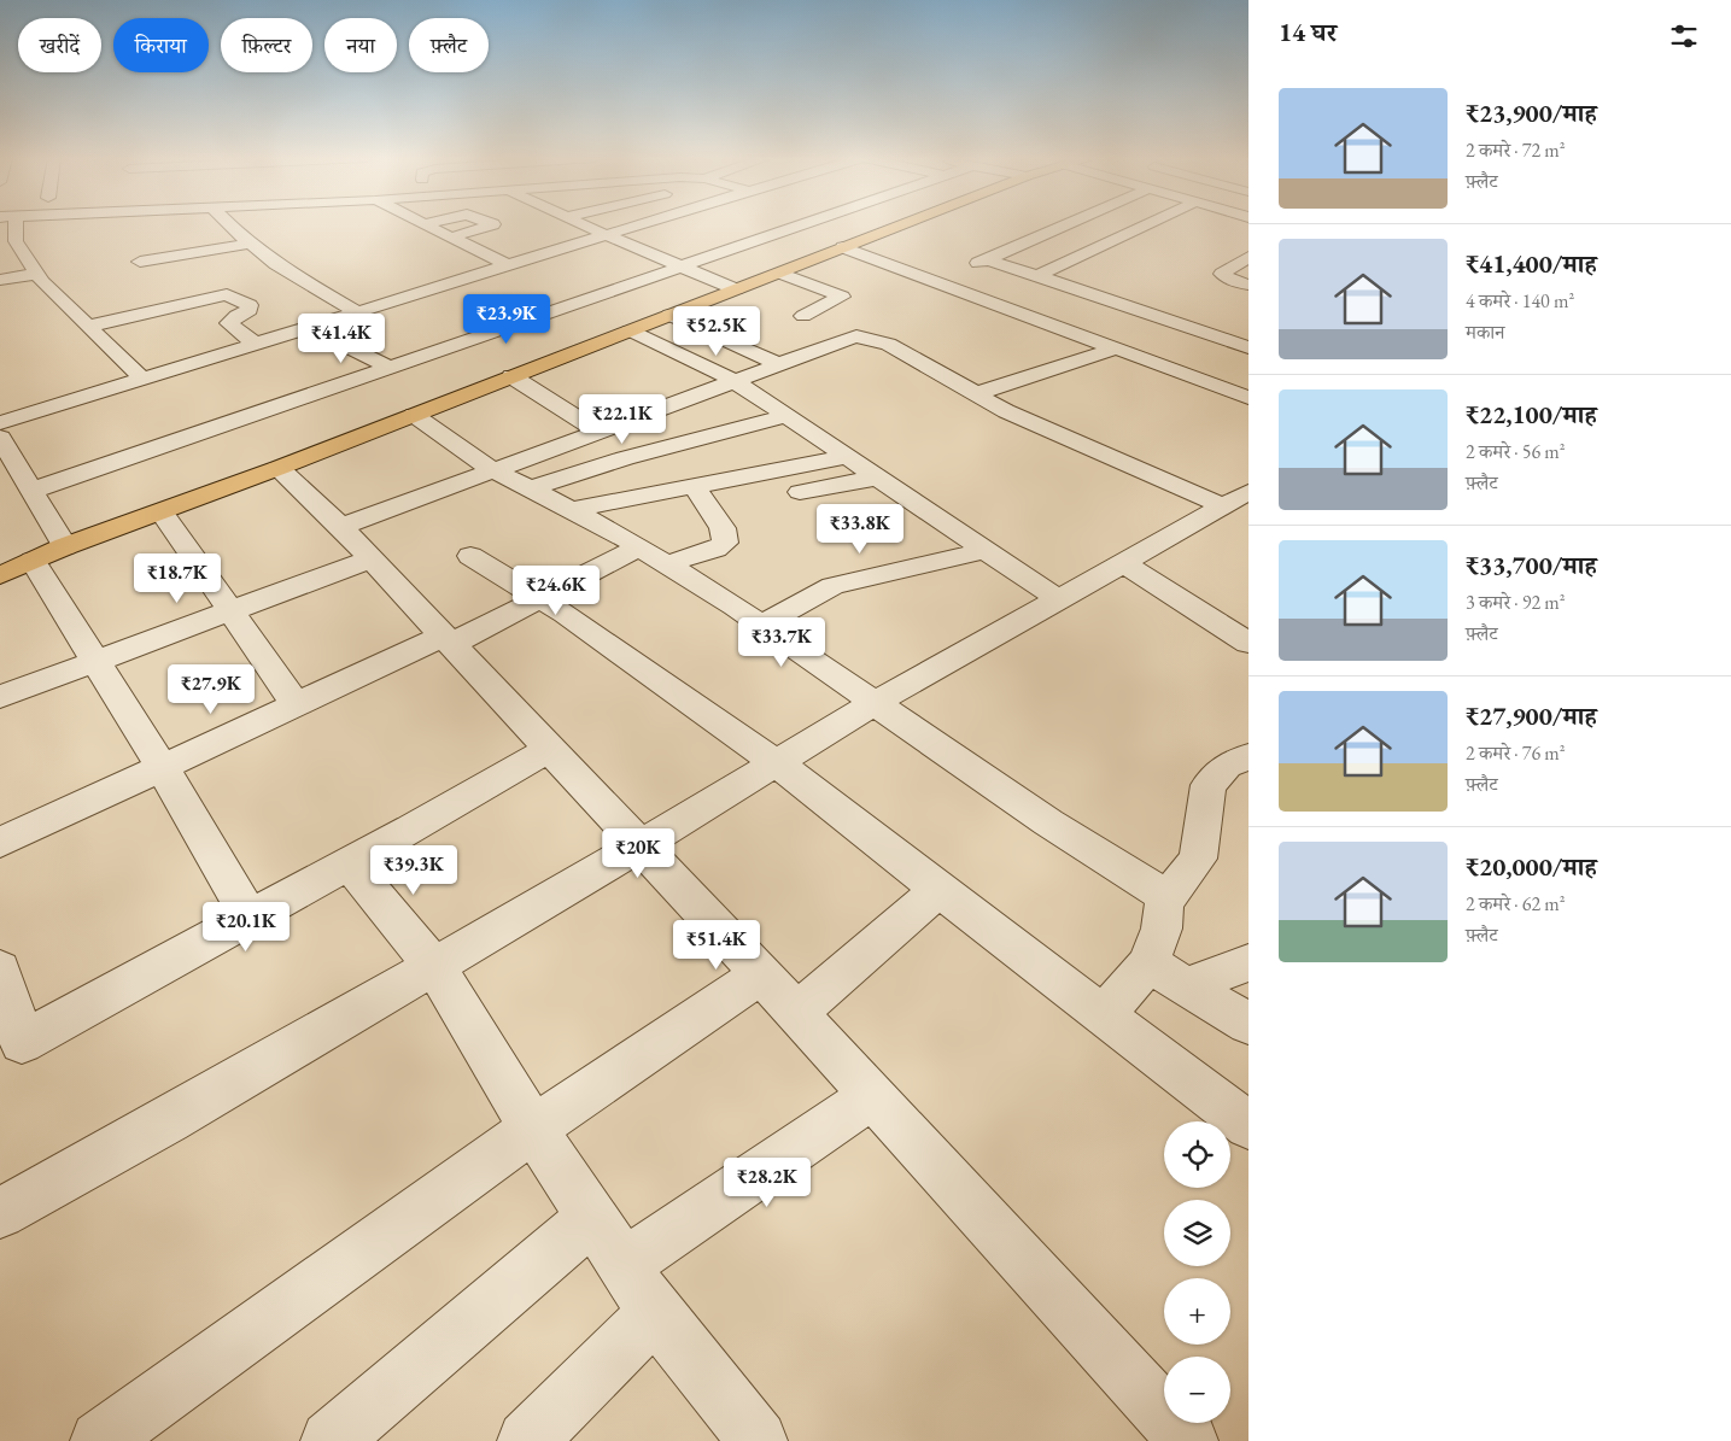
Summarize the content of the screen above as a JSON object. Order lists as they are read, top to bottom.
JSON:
{
  "page": {
    "heading": "14 घर",
    "chip": [
      "खरीदें",
      "किराया",
      "फ़िल्टर",
      "नया",
      "फ़्लैट"
    ],
    "list": [
      {
        "name": "₹23,900/माह",
        "note": "2 कमरे · 72 m² · फ़्लैट"
      },
      {
        "name": "₹41,400/माह",
        "note": "4 कमरे · 140 m² · मकान"
      },
      {
        "name": "₹22,100/माह",
        "note": "2 कमरे · 56 m² · फ़्लैट"
      },
      {
        "name": "₹33,700/माह",
        "note": "3 कमरे · 92 m² · फ़्लैट"
      },
      {
        "name": "₹27,900/माह",
        "note": "2 कमरे · 76 m² · फ़्लैट"
      },
      {
        "name": "₹20,000/माह",
        "note": "2 कमरे · 62 m² · फ़्लैट"
      }
    ],
    "price": [
      "₹23.9K",
      "₹52.5K",
      "₹41.4K",
      "₹22.1K",
      "₹33.8K",
      "₹18.7K",
      "₹24.6K",
      "₹33.7K",
      "₹27.9K",
      "₹20K",
      "₹39.3K",
      "₹20.1K",
      "₹51.4K",
      "₹28.2K"
    ],
    "map_buttons": ["+", "−"]
  }
}
